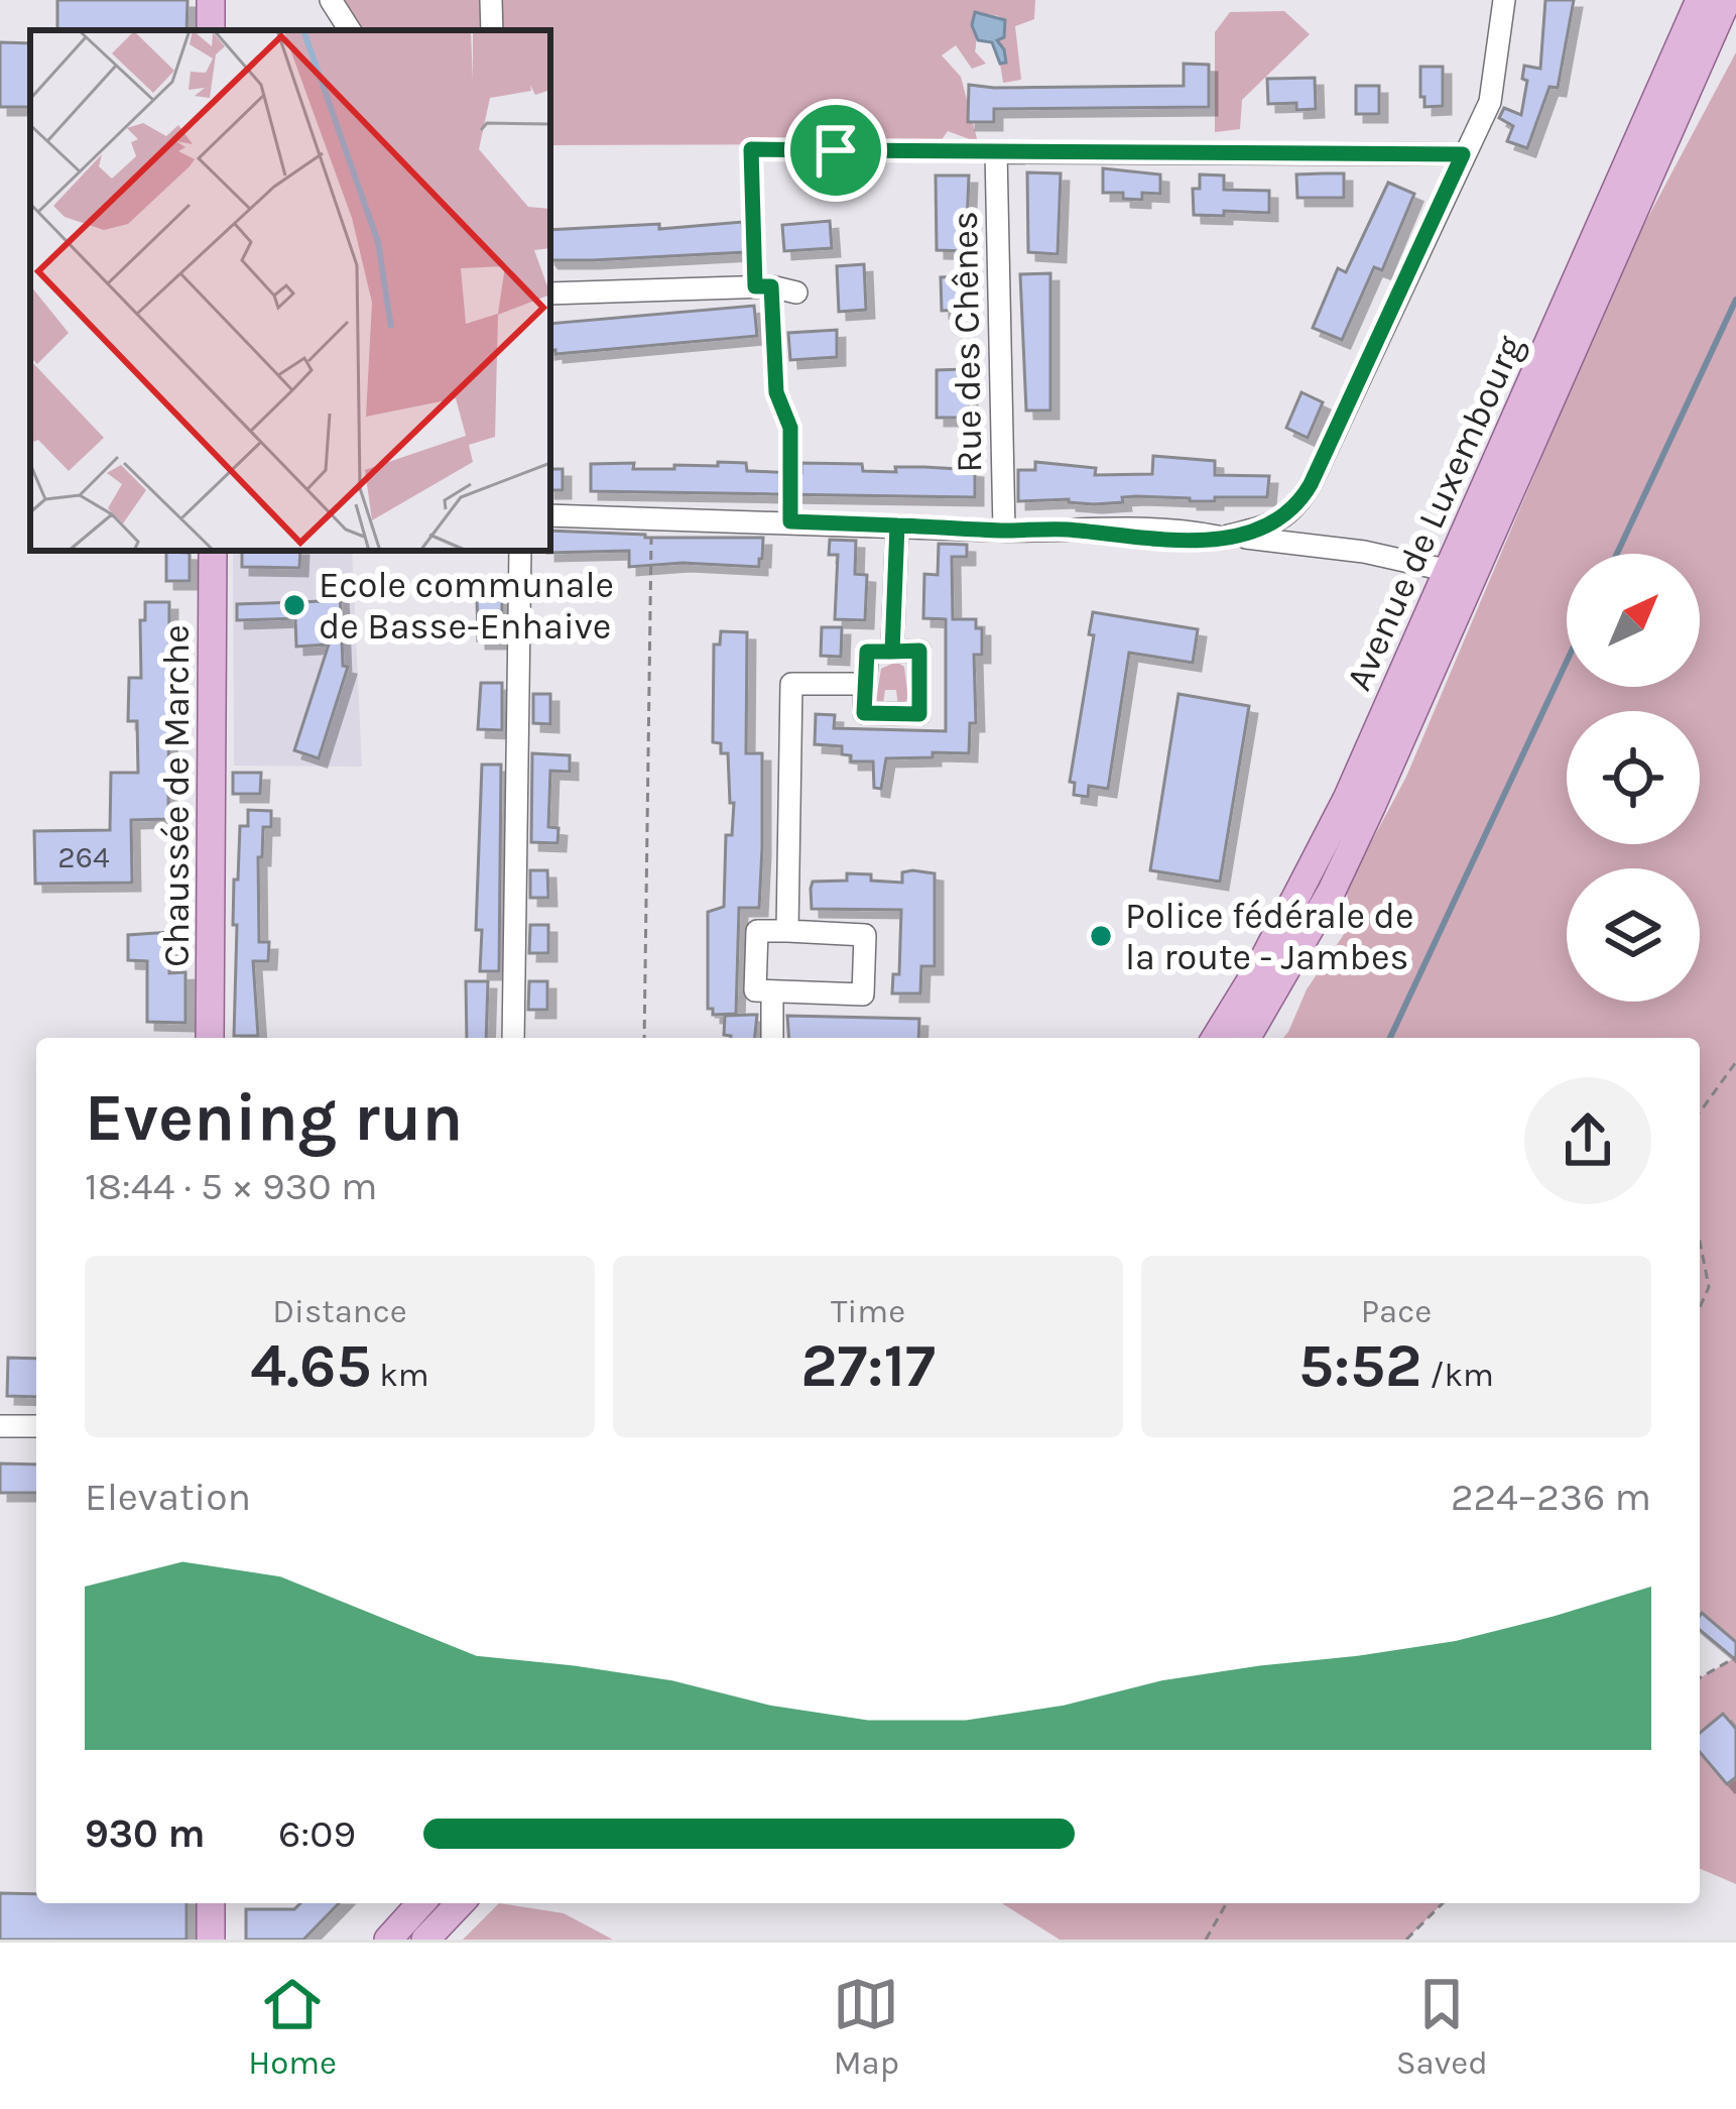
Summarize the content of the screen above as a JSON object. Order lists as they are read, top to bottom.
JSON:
{
  "streets": {
    "main road": ["Avenue de Luxembourg", "Chaussée de Marche"],
    "street": ["Rue des Chênes"]
  },
  "places": ["Ecole communale de Basse-Enhaive", "Police fédérale de la route - Jambes"],
  "house_numbers": ["264"],
  "north": "top right",
  "page": {
    "heading": ["Evening run", "18:44 · 5 × 930 m"],
    "stats": [
      ["Distance", "4.65 km"],
      ["Time", "27:17"],
      ["Pace", "5:52 /km"]
    ],
    "chart": ["Elevation", "224–236 m"],
    "list": [
      {
        "name": "930 m",
        "note": "6:09"
      }
    ],
    "tabs": ["Home", "Map", "Saved"]
  }
}
